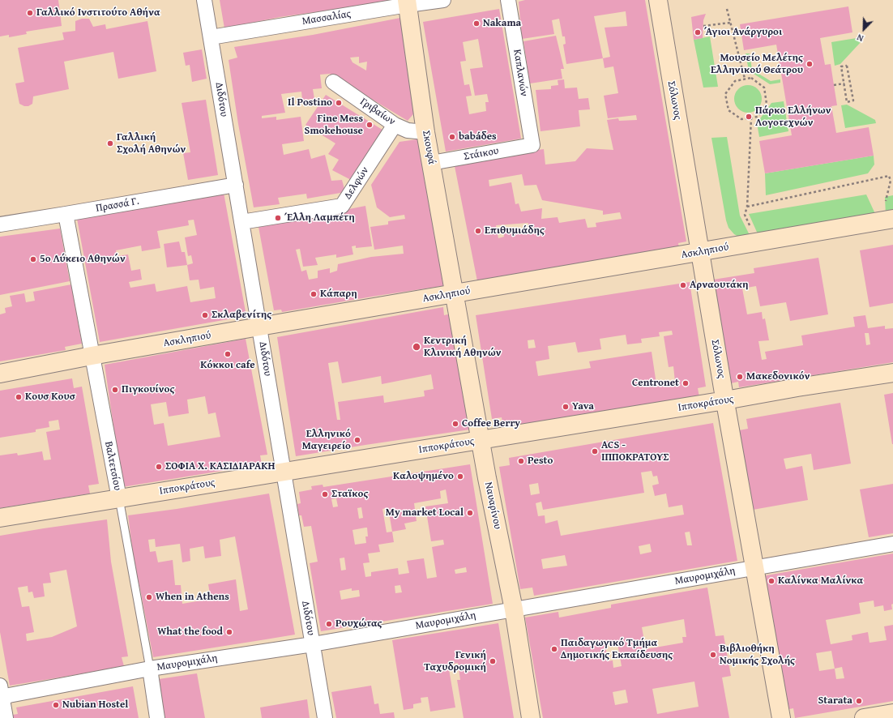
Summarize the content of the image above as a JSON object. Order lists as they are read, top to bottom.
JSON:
{
  "streets": {
    "street": [
      "Μασσαλίας",
      "Καπλανών",
      "Διδότου",
      "Σόλωνος",
      "Γριβαίων",
      "Σκουφά",
      "Στάικου",
      "Δελφών",
      "Πρασσά Γ.",
      "Ασκληπιού",
      "Ιπποκράτους",
      "Βαλτετσίου",
      "Ναυαρίνου",
      "Μαυρομιχάλη"
    ]
  },
  "crossings": [
    ["Μασσαλίας", "Διδότου"],
    ["Μασσαλίας", "Σκουφά"],
    ["Καπλανών", "Στάικου"],
    ["Διδότου", "Δελφών"],
    ["Διδότου", "Πρασσά Γ."],
    ["Διδότου", "Ασκληπιού"],
    ["Διδότου", "Ιπποκράτους"],
    ["Διδότου", "Μαυρομιχάλη"],
    ["Σόλωνος", "Ασκληπιού"],
    ["Σόλωνος", "Ιπποκράτους"],
    ["Σόλωνος", "Μαυρομιχάλη"],
    ["Γριβαίων", "Σκουφά"],
    ["Γριβαίων", "Δελφών"],
    ["Σκουφά", "Στάικου"],
    ["Σκουφά", "Ασκληπιού"],
    ["Σκουφά", "Ναυαρίνου"],
    ["Πρασσά Γ.", "Βαλτετσίου"],
    ["Ασκληπιού", "Βαλτετσίου"],
    ["Ασκληπιού", "Ναυαρίνου"],
    ["Ιπποκράτους", "Βαλτετσίου"],
    ["Ιπποκράτους", "Ναυαρίνου"],
    ["Βαλτετσίου", "Μαυρομιχάλη"],
    ["Ναυαρίνου", "Μαυρομιχάλη"]
  ],
  "places": [
    "Γαλλικό Ινστιτούτο Αθήνα",
    "Nakama",
    "Άγιοι Ανάργυροι",
    "Μουσείο Μελέτης Ελληνικού Θεάτρου",
    "Il Postino",
    "Πάρκο Ελλήνων Λογοτεχνών",
    "Fine Mess Smokehouse",
    "babáδes",
    "Γαλλική Σχολή Αθηνών",
    "Έλλη Λαμπέτη",
    "Επιθυμιάδης",
    "5ο Λύκειο Αθηνών",
    "Αρναουτάκη",
    "Κάπαρη",
    "Σκλαβενίτης",
    "Κεντρική Κλινική Αθηνών",
    "Κόκκοι cafe",
    "Μακεδονικόν",
    "Centronet",
    "Πιγκουίνος",
    "Κουσ Κουσ",
    "Yava",
    "Coffee Berry",
    "Ελληνικό Μαγειρείο",
    "ACS - ΙΠΠΟΚΡΑΤΟΥΣ",
    "Pesto",
    "ΣΟΦΙΑ Χ. ΚΑΣΙΔΙΑΡΑΚΗ",
    "Καλοψημένο",
    "Σταϊκος",
    "My market Local",
    "Καλίνκα Μαλίνκα",
    "When in Athens",
    "Ρουχώτας",
    "What the food",
    "Παιδαγωγικό Τμήμα Δημοτικής Εκπαίδευσης",
    "Βιβλιοθήκη Νομικής Σχολής",
    "Γενική Ταχυδρομική",
    "Starata",
    "Nubian Hostel"
  ],
  "north": "bottom left"
}
